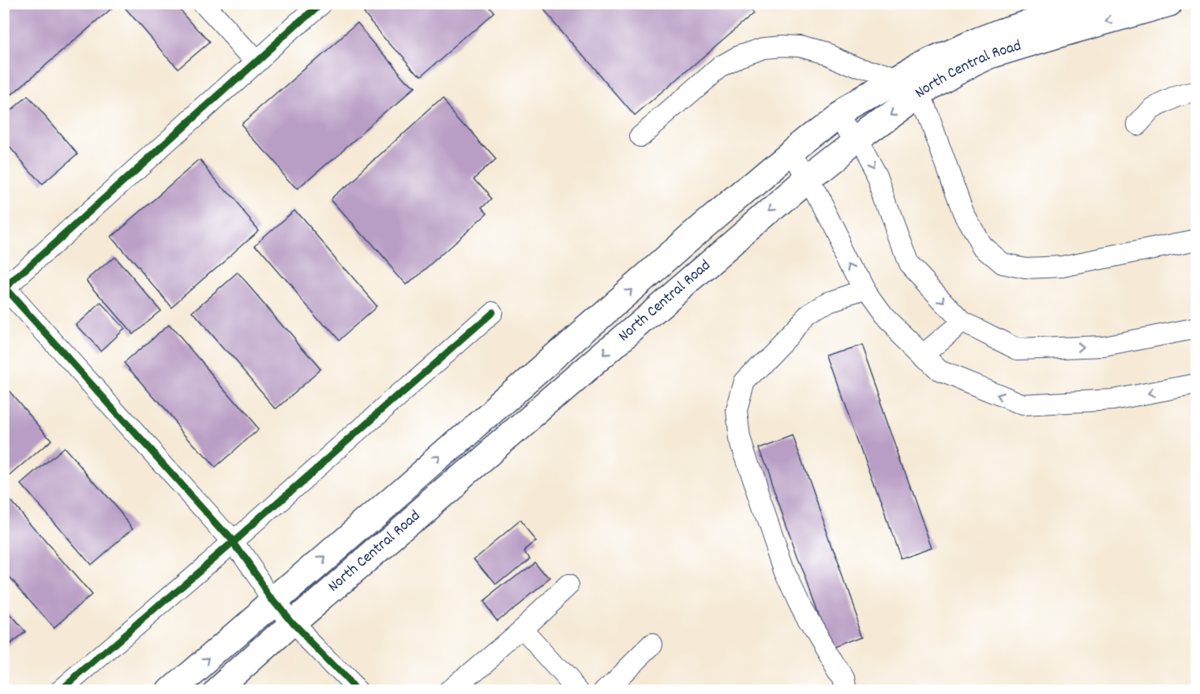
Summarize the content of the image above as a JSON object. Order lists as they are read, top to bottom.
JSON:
{
  "streets": {
    "main road": ["North Central Road"]
  }
}
